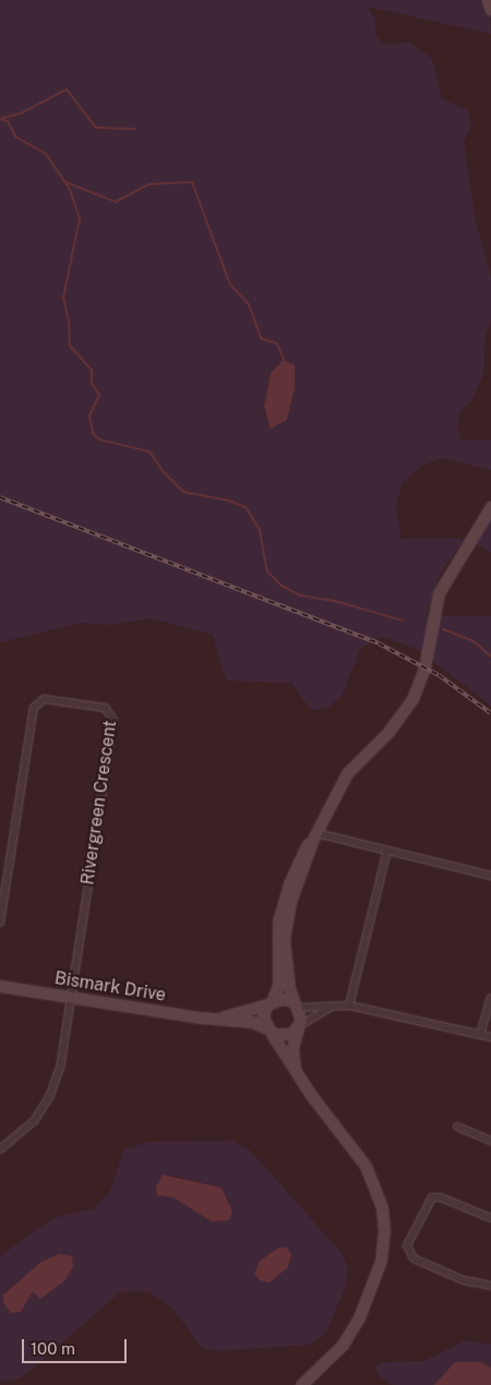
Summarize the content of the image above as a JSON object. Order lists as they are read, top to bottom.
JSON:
{
  "streets": {
    "main road": ["Bismark Drive"],
    "street": ["Rivergreen Crescent"]
  },
  "crossings": [
    ["Rivergreen Crescent", "Bismark Drive"]
  ],
  "scale_bar": "100 m"
}
